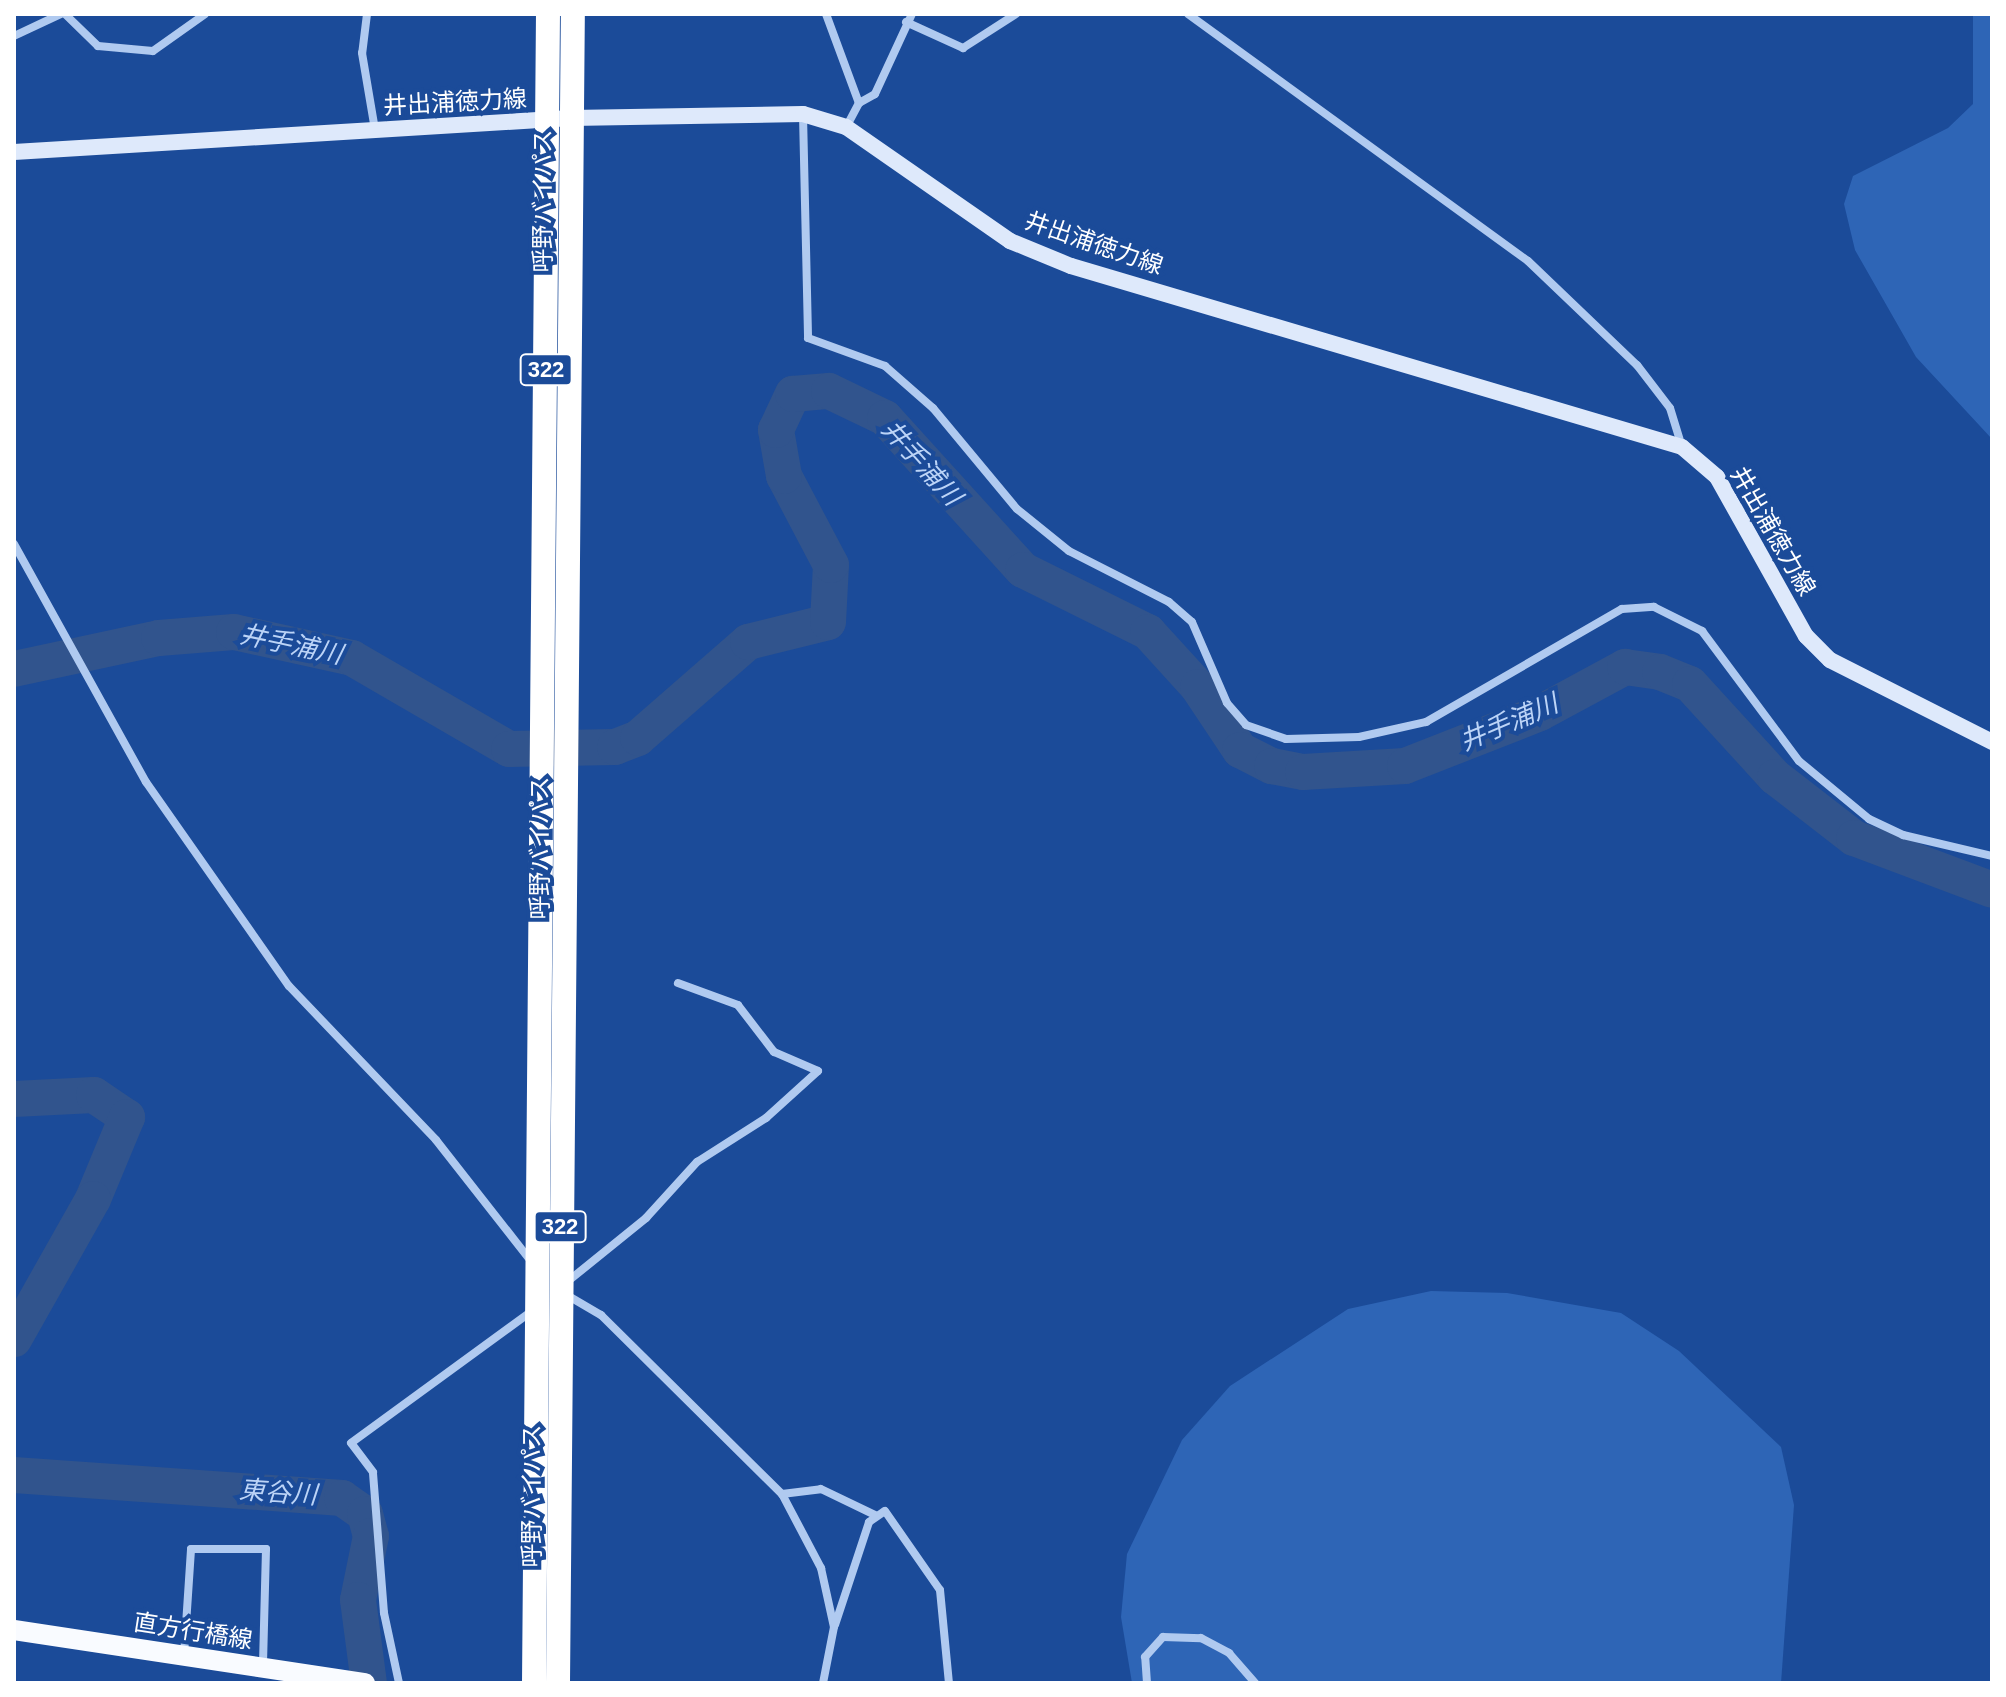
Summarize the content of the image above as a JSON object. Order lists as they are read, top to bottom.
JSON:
{
  "streets": {
    "highway": ["呼野バイパス", "322"],
    "main road": ["井出浦徳力線", "直方行橋線"]
  },
  "crossings": [
    ["井出浦徳力線", "呼野バイパス"]
  ],
  "water": ["井手浦川", "東谷川"]
}
